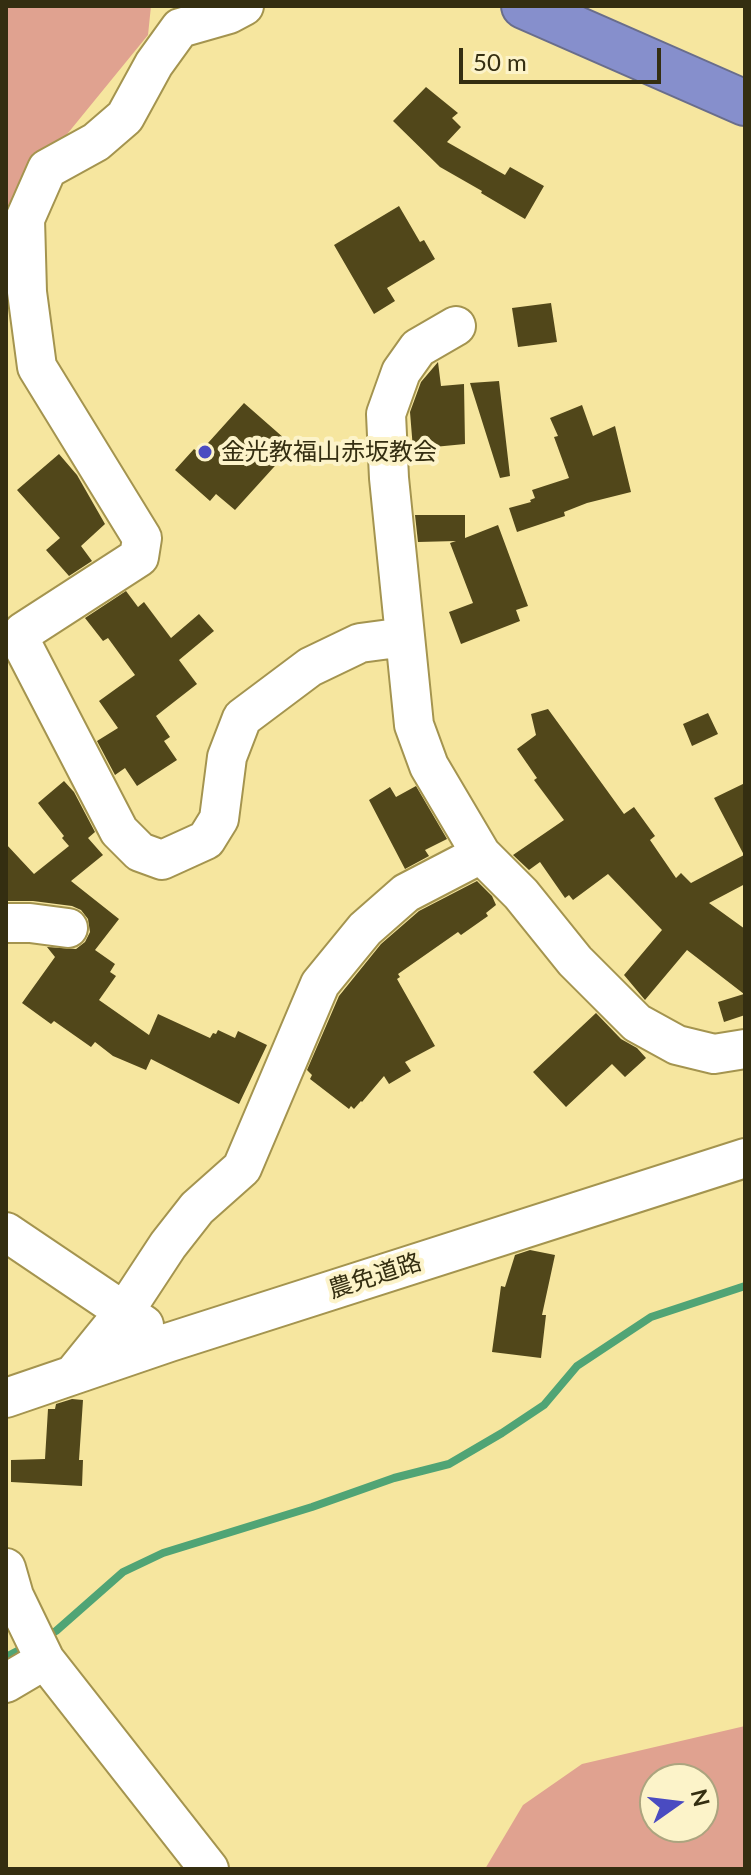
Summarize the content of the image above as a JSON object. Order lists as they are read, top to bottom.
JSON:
{
  "streets": {
    "street": ["農免道路"]
  },
  "places": ["金光教福山赤坂教会"],
  "scale_bar": "50 m",
  "north": "right"
}
